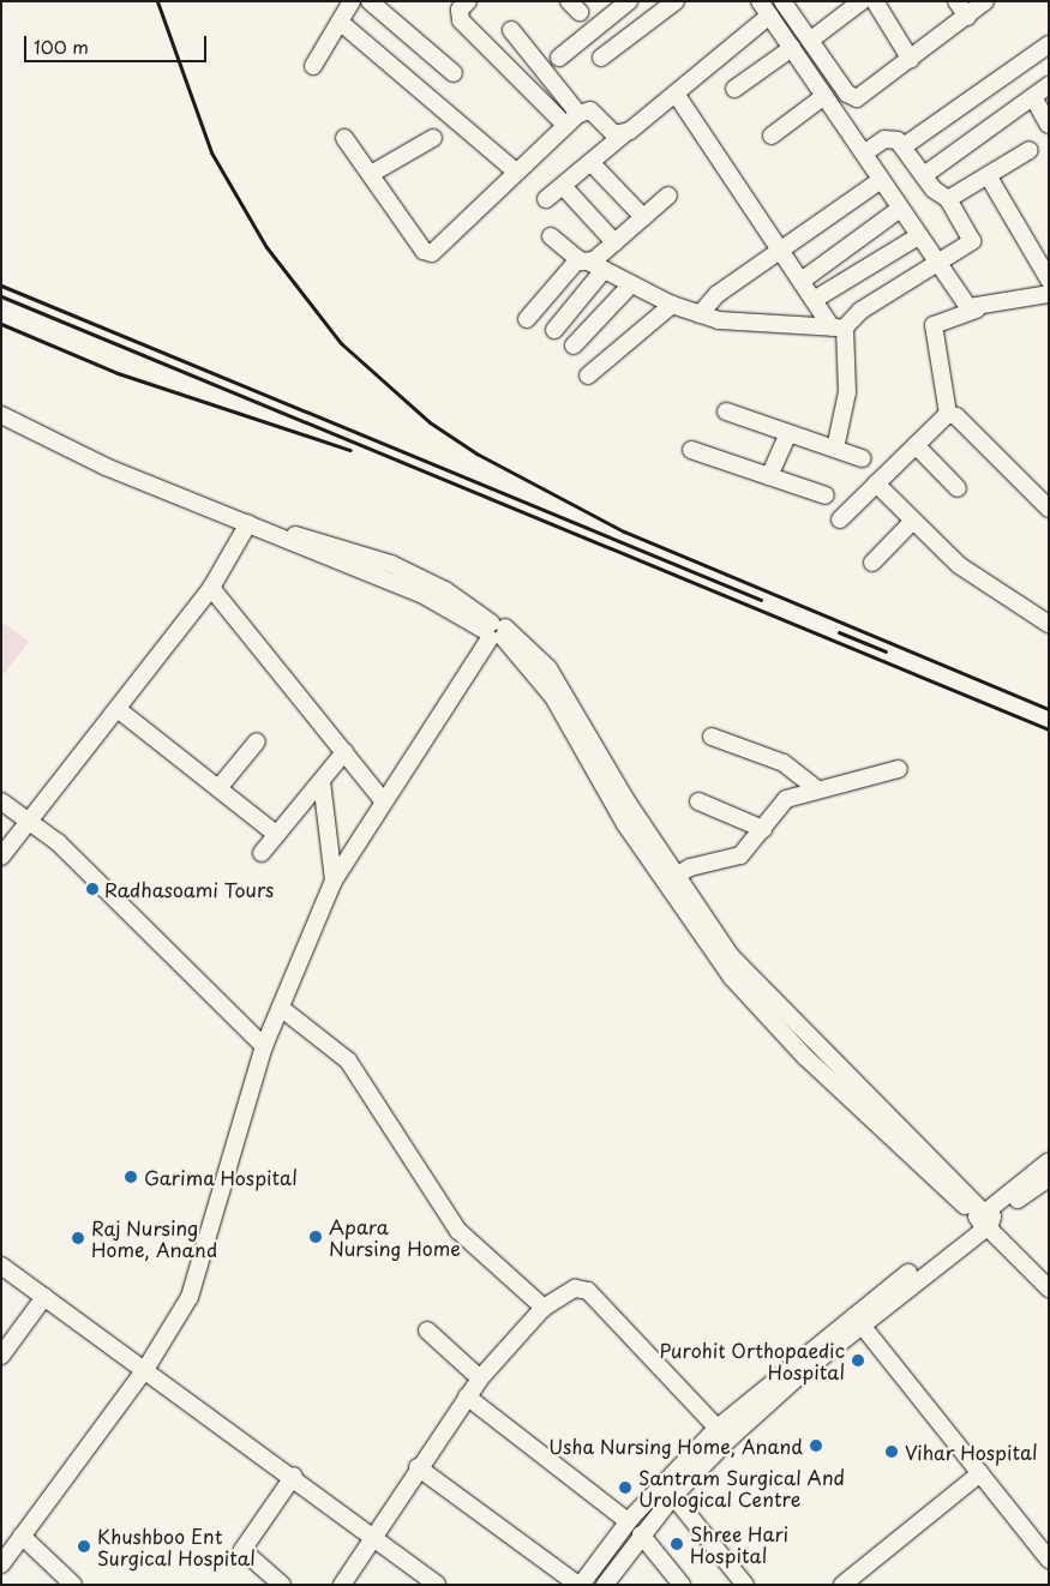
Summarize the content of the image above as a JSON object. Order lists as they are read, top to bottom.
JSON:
{
  "places": [
    "Radhasoami Tours",
    "Garima Hospital",
    "Apara Nursing Home",
    "Raj Nursing Home, Anand",
    "Purohit Orthopaedic Hospital",
    "Usha Nursing Home, Anand",
    "Vihar Hospital",
    "Santram Surgical And Urological Centre",
    "Shree Hari Hospital",
    "Khushboo Ent Surgical Hospital"
  ],
  "scale_bar": "100 m"
}
